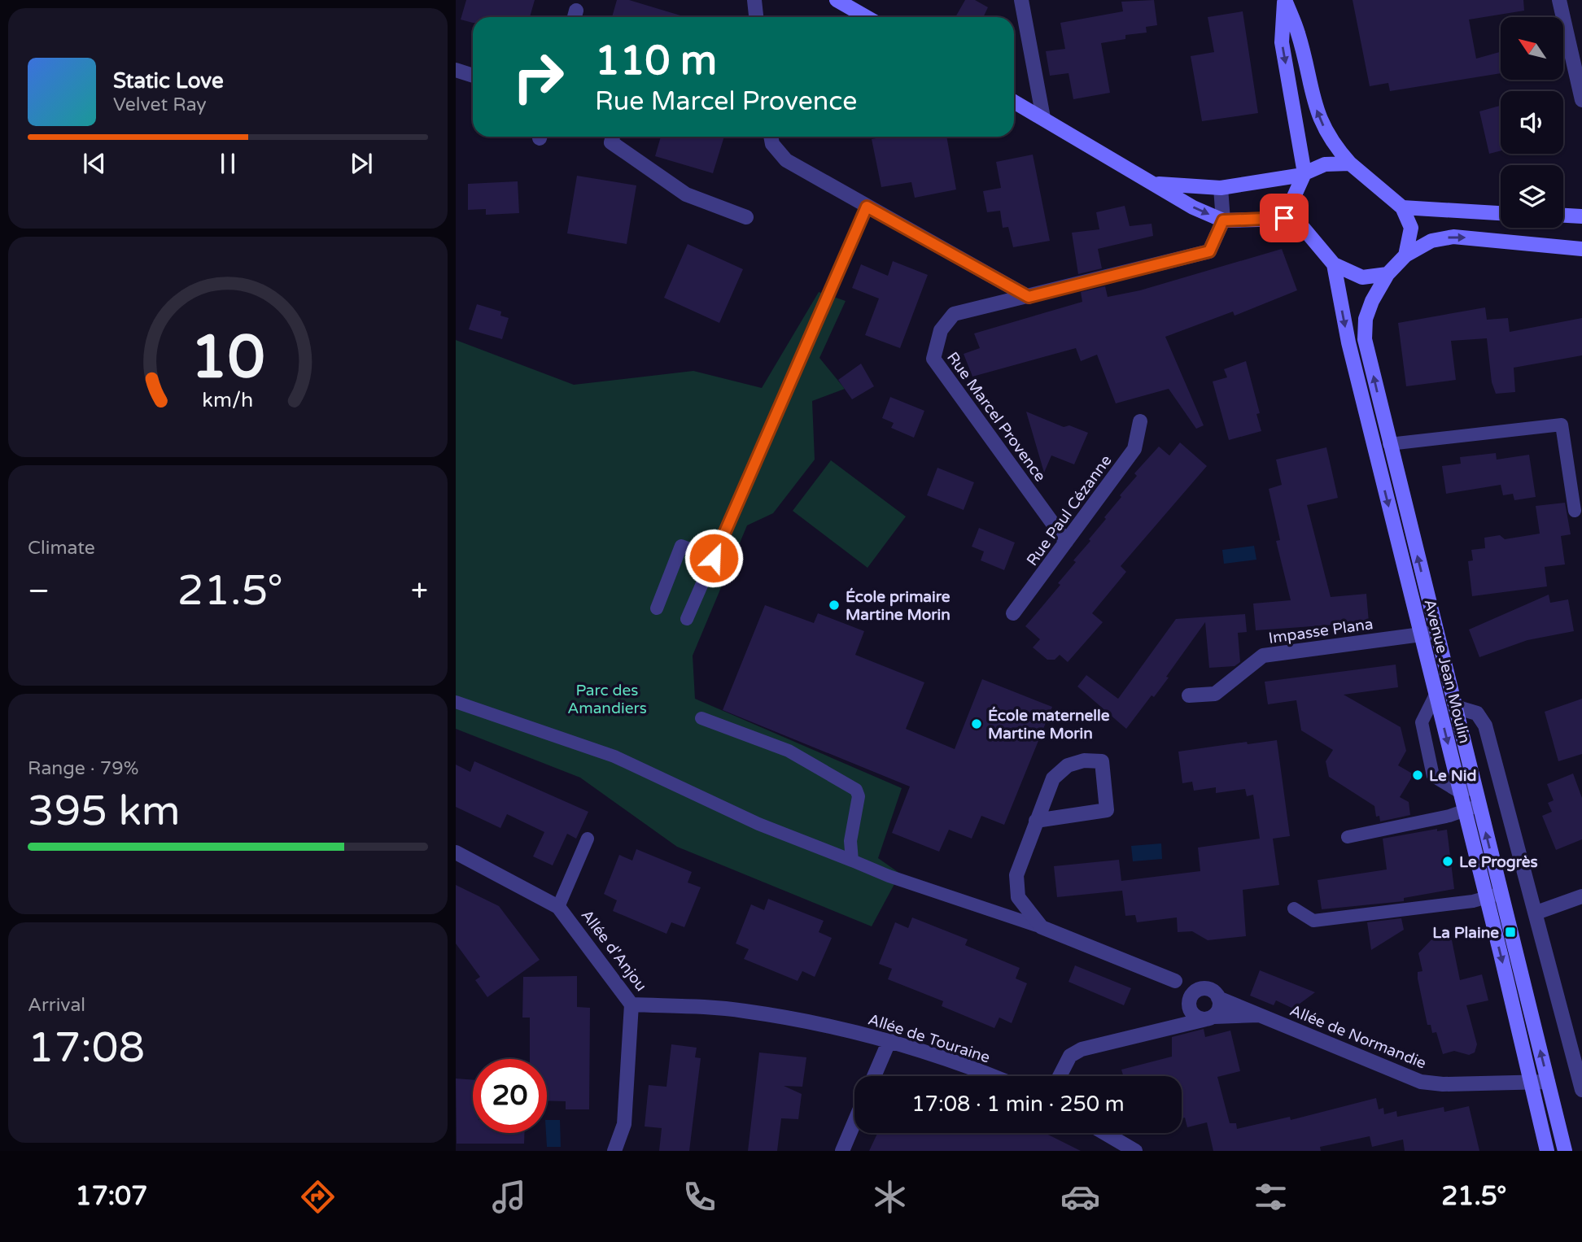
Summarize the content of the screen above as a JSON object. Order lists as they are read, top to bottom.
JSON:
{
  "streets": {
    "street": [
      "Rue Marcel Provence",
      "Rue Paul Cézanne",
      "Impasse Plana",
      "Avenue Jean Moulin",
      "Allée d'Anjou",
      "Allée de Normandie",
      "Allée de Touraine"
    ]
  },
  "crossings": [
    ["Rue Marcel Provence", "Rue Paul Cézanne"],
    ["Impasse Plana", "Avenue Jean Moulin"],
    ["Avenue Jean Moulin", "Allée de Normandie"],
    ["Allée d'Anjou", "Allée de Touraine"]
  ],
  "parks": ["Parc des Amandiers"],
  "places": {
    "other": [
      "École primaire Martine Morin",
      "École maternelle Martine Morin",
      "Le Nid",
      "Le Progrès"
    ],
    "transit": ["La Plaine"]
  },
  "north": "top left",
  "page": {
    "turn": ["110 m", "Rue Marcel Provence"],
    "song": ["Static Love", "Velvet Ray"],
    "tile": [
      "Climate",
      ["Range · 79%", "395 km"],
      ["Arrival", "17:08"]
    ],
    "heat": ["−", "21.5°", "+"],
    "limit": "20",
    "trip": "17:08 · 1 min · 250 m",
    "tabs": ["17:07", "21.5°"],
    "gauge": ["10", "km/h"]
  }
}
